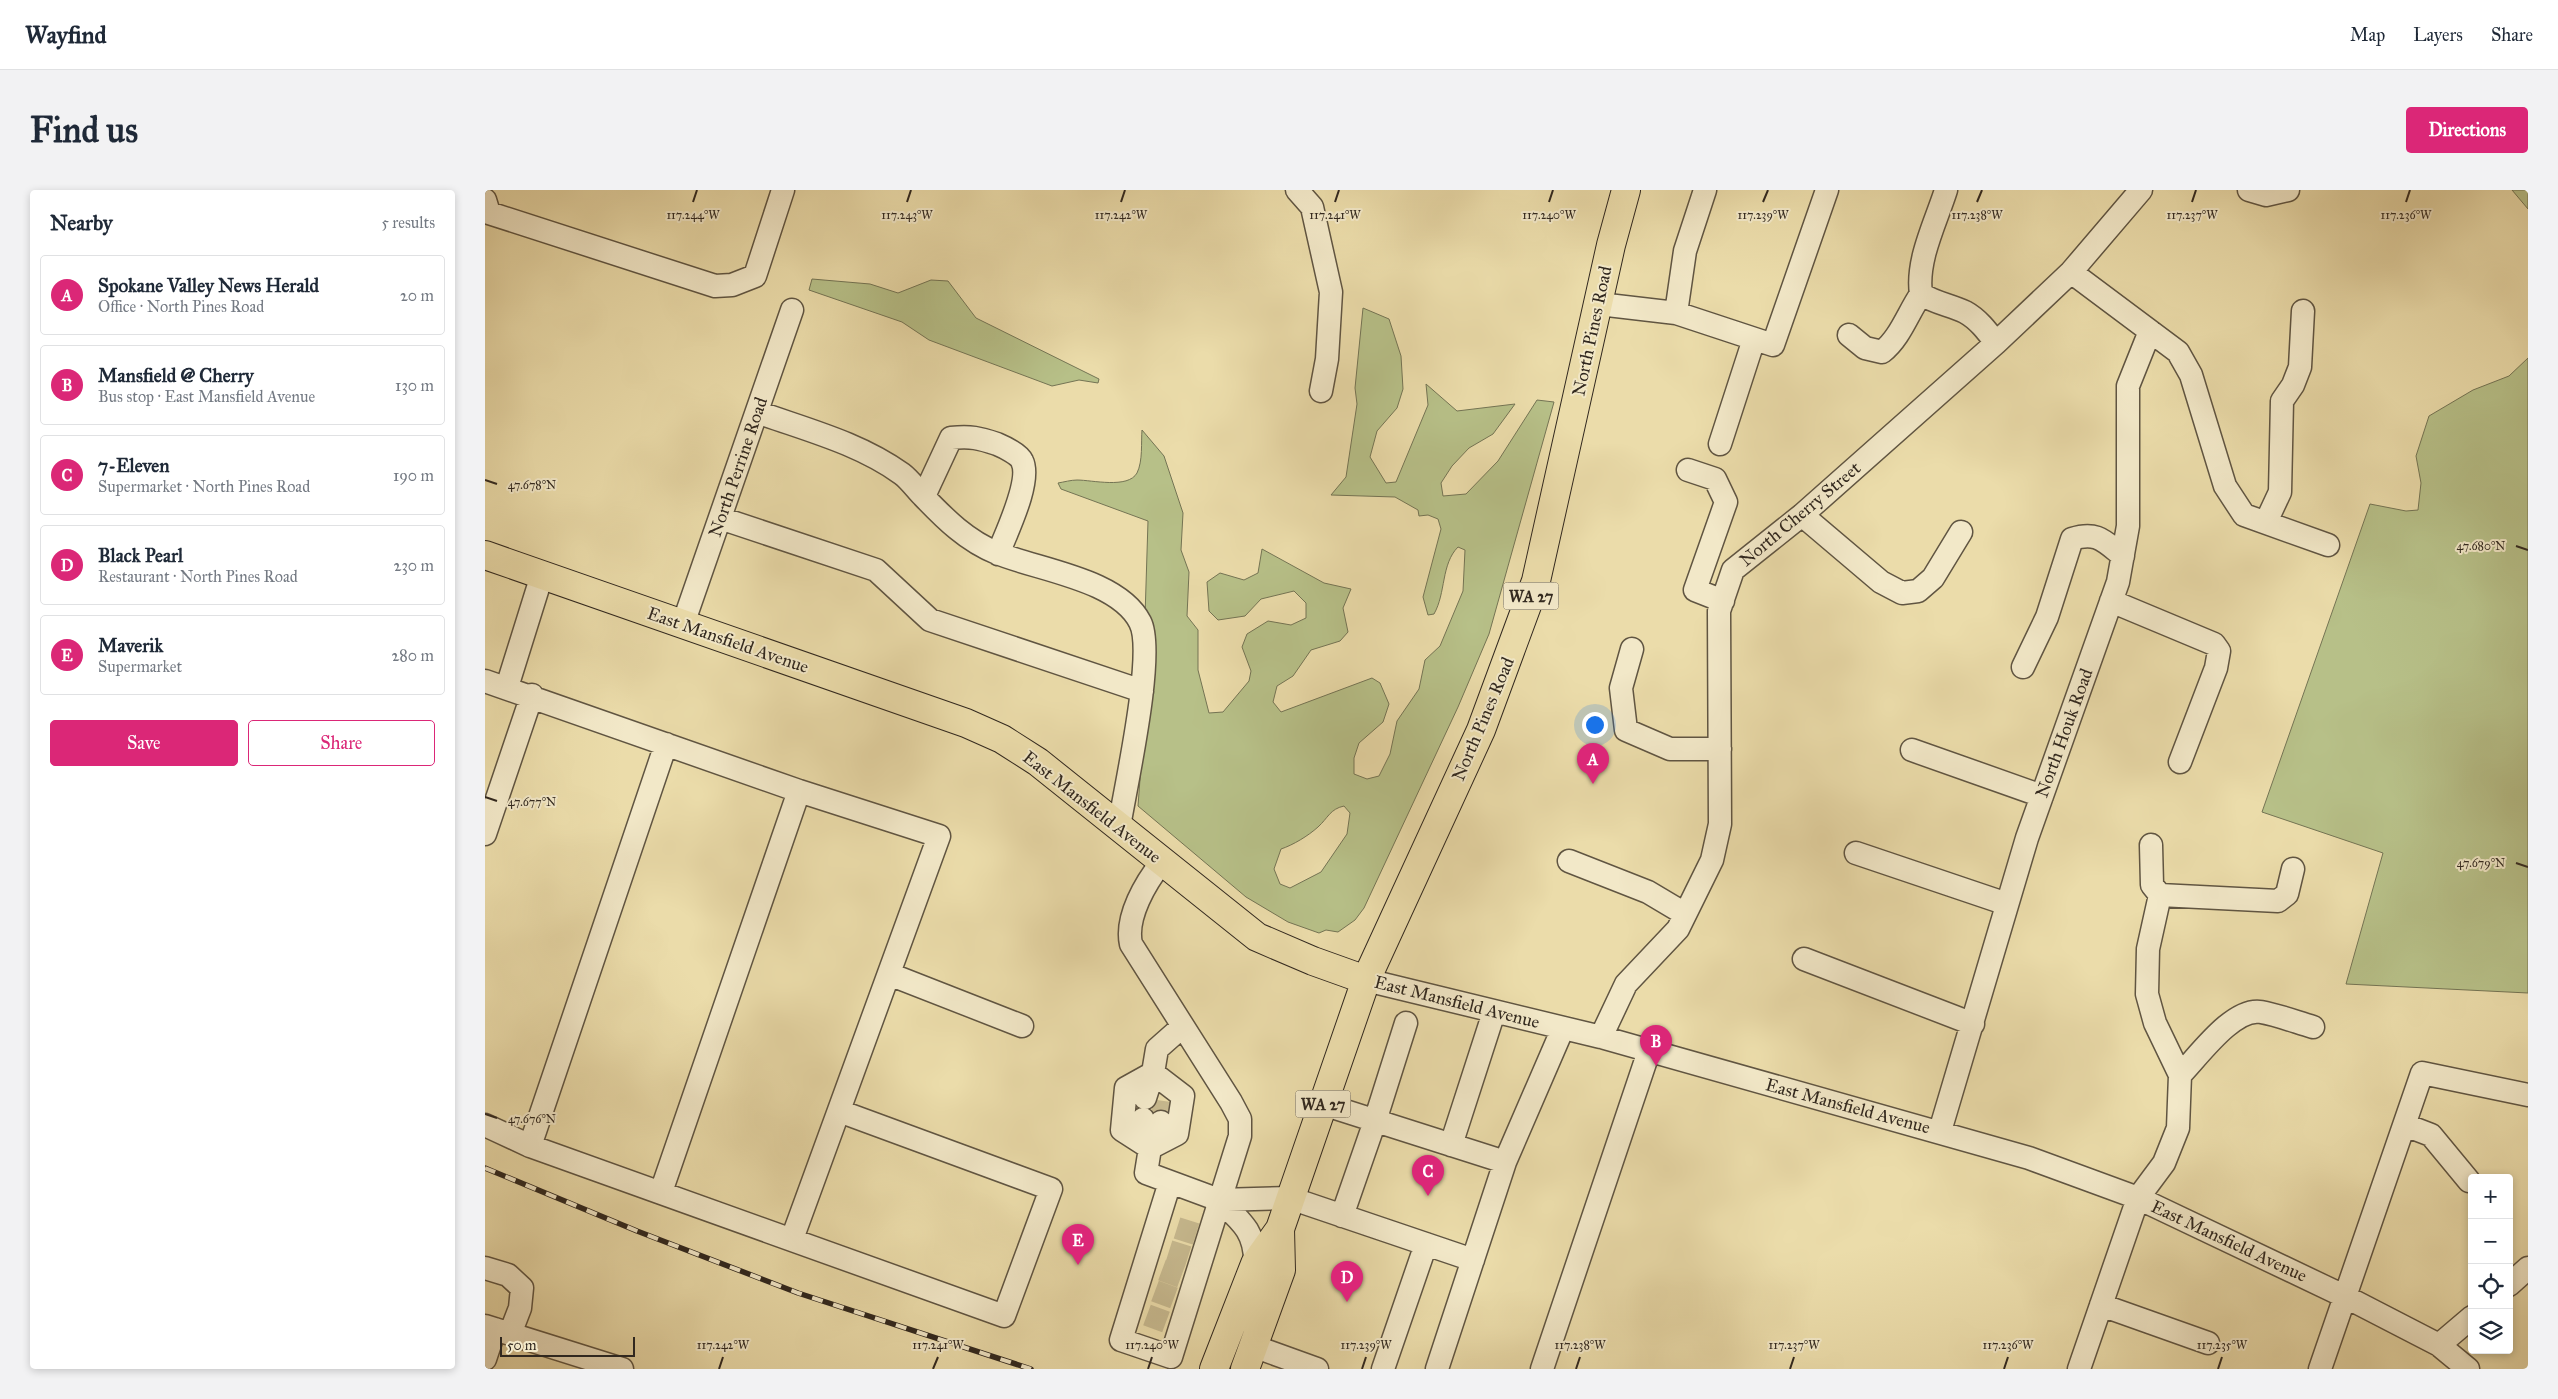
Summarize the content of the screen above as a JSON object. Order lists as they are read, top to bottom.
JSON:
{
  "streets": {
    "main road": ["North Pines Road", "WA 27", "East Mansfield Avenue"],
    "street": ["North Perrine Road", "North Cherry Street", "North Houk Road"]
  },
  "crossings": [
    ["North Pines Road", "East Mansfield Avenue"],
    ["North Perrine Road", "East Mansfield Avenue"],
    ["North Cherry Street", "East Mansfield Avenue"],
    ["East Mansfield Avenue", "North Houk Road"]
  ],
  "scale_bar": "50 m",
  "page": {
    "header": "Wayfind",
    "nav": ["Map", "Layers", "Share"],
    "buttons": [
      "Directions",
      ["Save", "Share"]
    ],
    "title": "Find us",
    "heading": ["Nearby", "5 results"],
    "list": [
      {
        "mark": "A",
        "name": "Spokane Valley News Herald",
        "note": "Office · North Pines Road",
        "value": "20 m"
      },
      {
        "mark": "B",
        "name": "Mansfield @ Cherry",
        "note": "Bus stop · East Mansfield Avenue",
        "value": "130 m"
      },
      {
        "mark": "C",
        "name": "7-Eleven",
        "note": "Supermarket · North Pines Road",
        "value": "190 m"
      },
      {
        "mark": "D",
        "name": "Black Pearl",
        "note": "Restaurant · North Pines Road",
        "value": "230 m"
      },
      {
        "mark": "E",
        "name": "Maverik",
        "note": "Supermarket",
        "value": "280 m"
      }
    ],
    "pins": [
      "A",
      "B",
      "C",
      "E",
      "D"
    ],
    "map_buttons": ["+", "−"],
    "scale": "50 m"
  },
  "coordinates": [
    "117.244°W",
    "117.243°W",
    "117.242°W",
    "117.241°W",
    "117.240°W",
    "117.239°W",
    "117.238°W",
    "117.237°W",
    "117.236°W",
    "47.678°N",
    "47.680°N",
    "47.677°N",
    "47.679°N",
    "47.676°N",
    "117.235°W"
  ]
}
